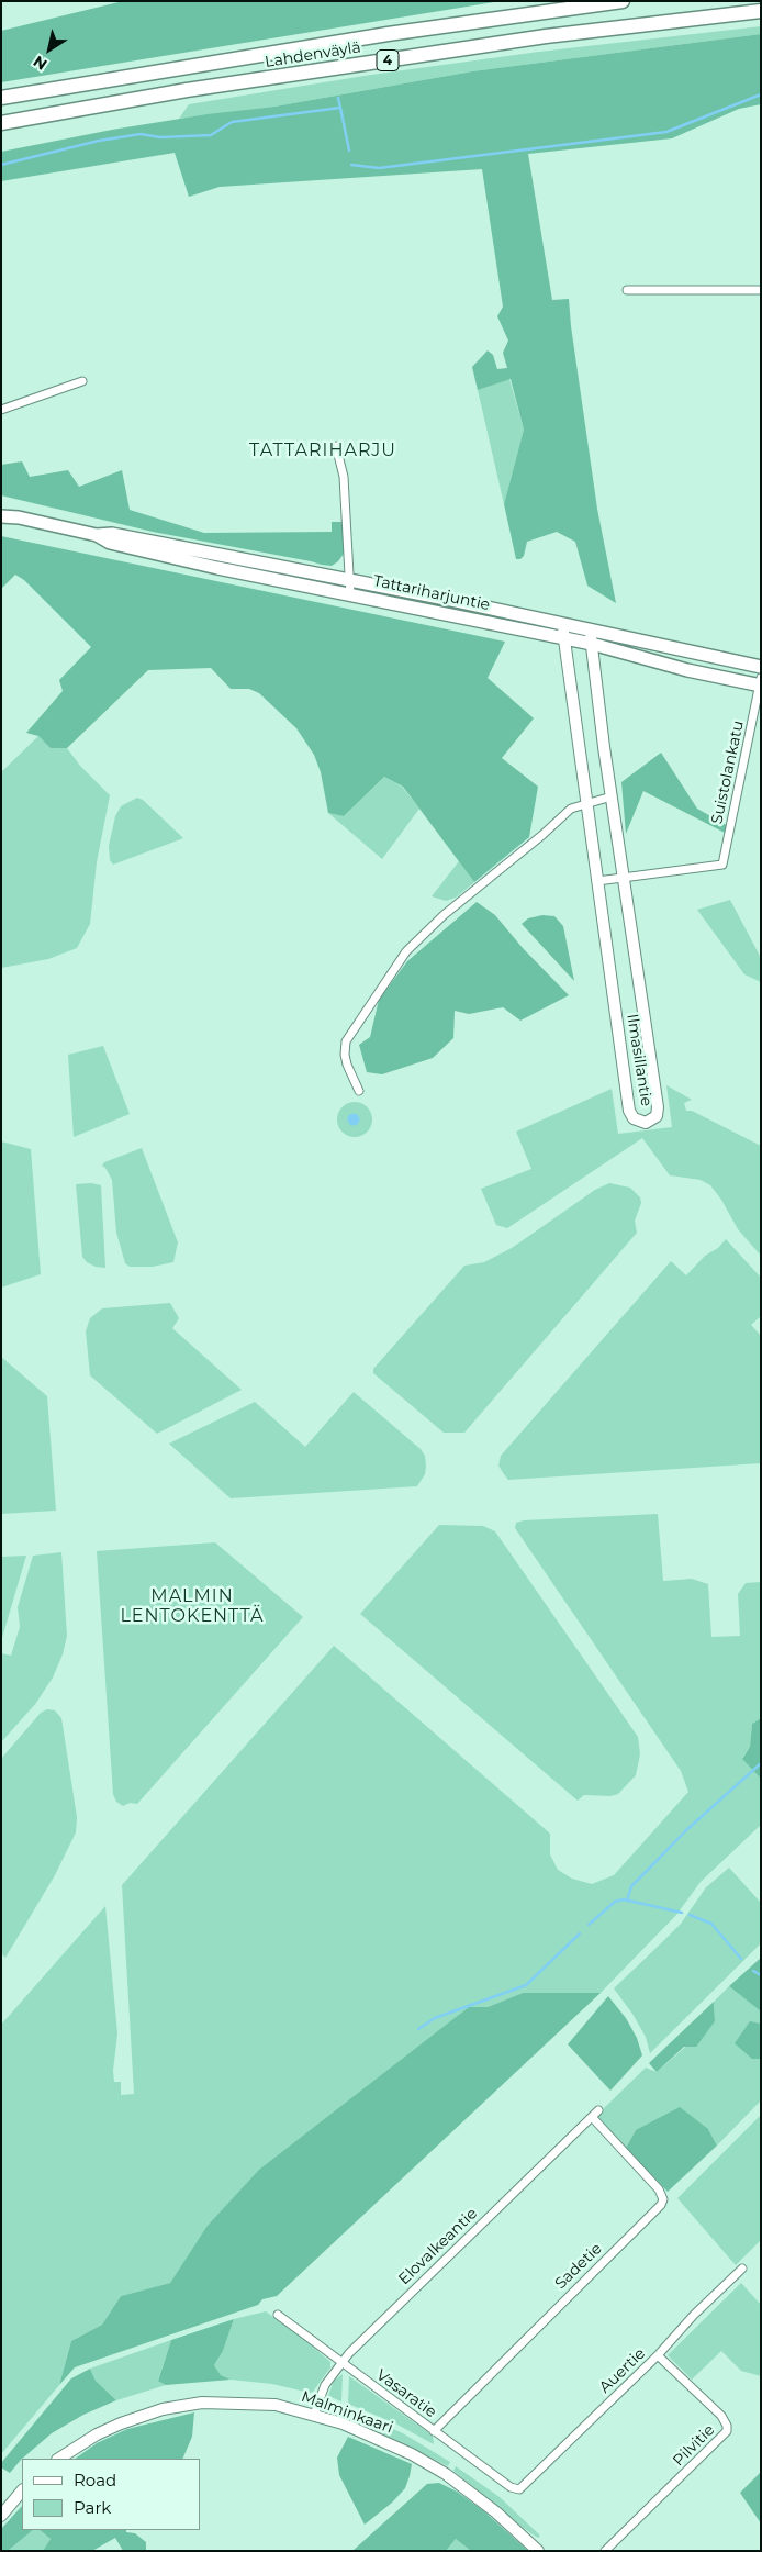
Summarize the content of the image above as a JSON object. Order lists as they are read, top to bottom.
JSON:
{
  "streets": {
    "highway": ["Lahdenväylä", "4"],
    "main road": ["Tattariharjuntie", "Ilmasillantie", "Malminkaari"],
    "street": [
      "Suistolankatu",
      "Elovalkeantie",
      "Sadetie",
      "Auertie",
      "Vasaratie",
      "Pilvitie"
    ]
  },
  "crossings": [
    ["Tattariharjuntie", "Suistolankatu"],
    ["Tattariharjuntie", "Ilmasillantie"],
    ["Suistolankatu", "Ilmasillantie"],
    ["Elovalkeantie", "Sadetie"],
    ["Elovalkeantie", "Vasaratie"],
    ["Elovalkeantie", "Malminkaari"],
    ["Sadetie", "Vasaratie"],
    ["Auertie", "Vasaratie"],
    ["Auertie", "Pilvitie"]
  ],
  "districts": ["TATTARIHARJU", "MALMIN LENTOKENTTÄ"],
  "legend": ["Road", "Park"],
  "north": "bottom left"
}
